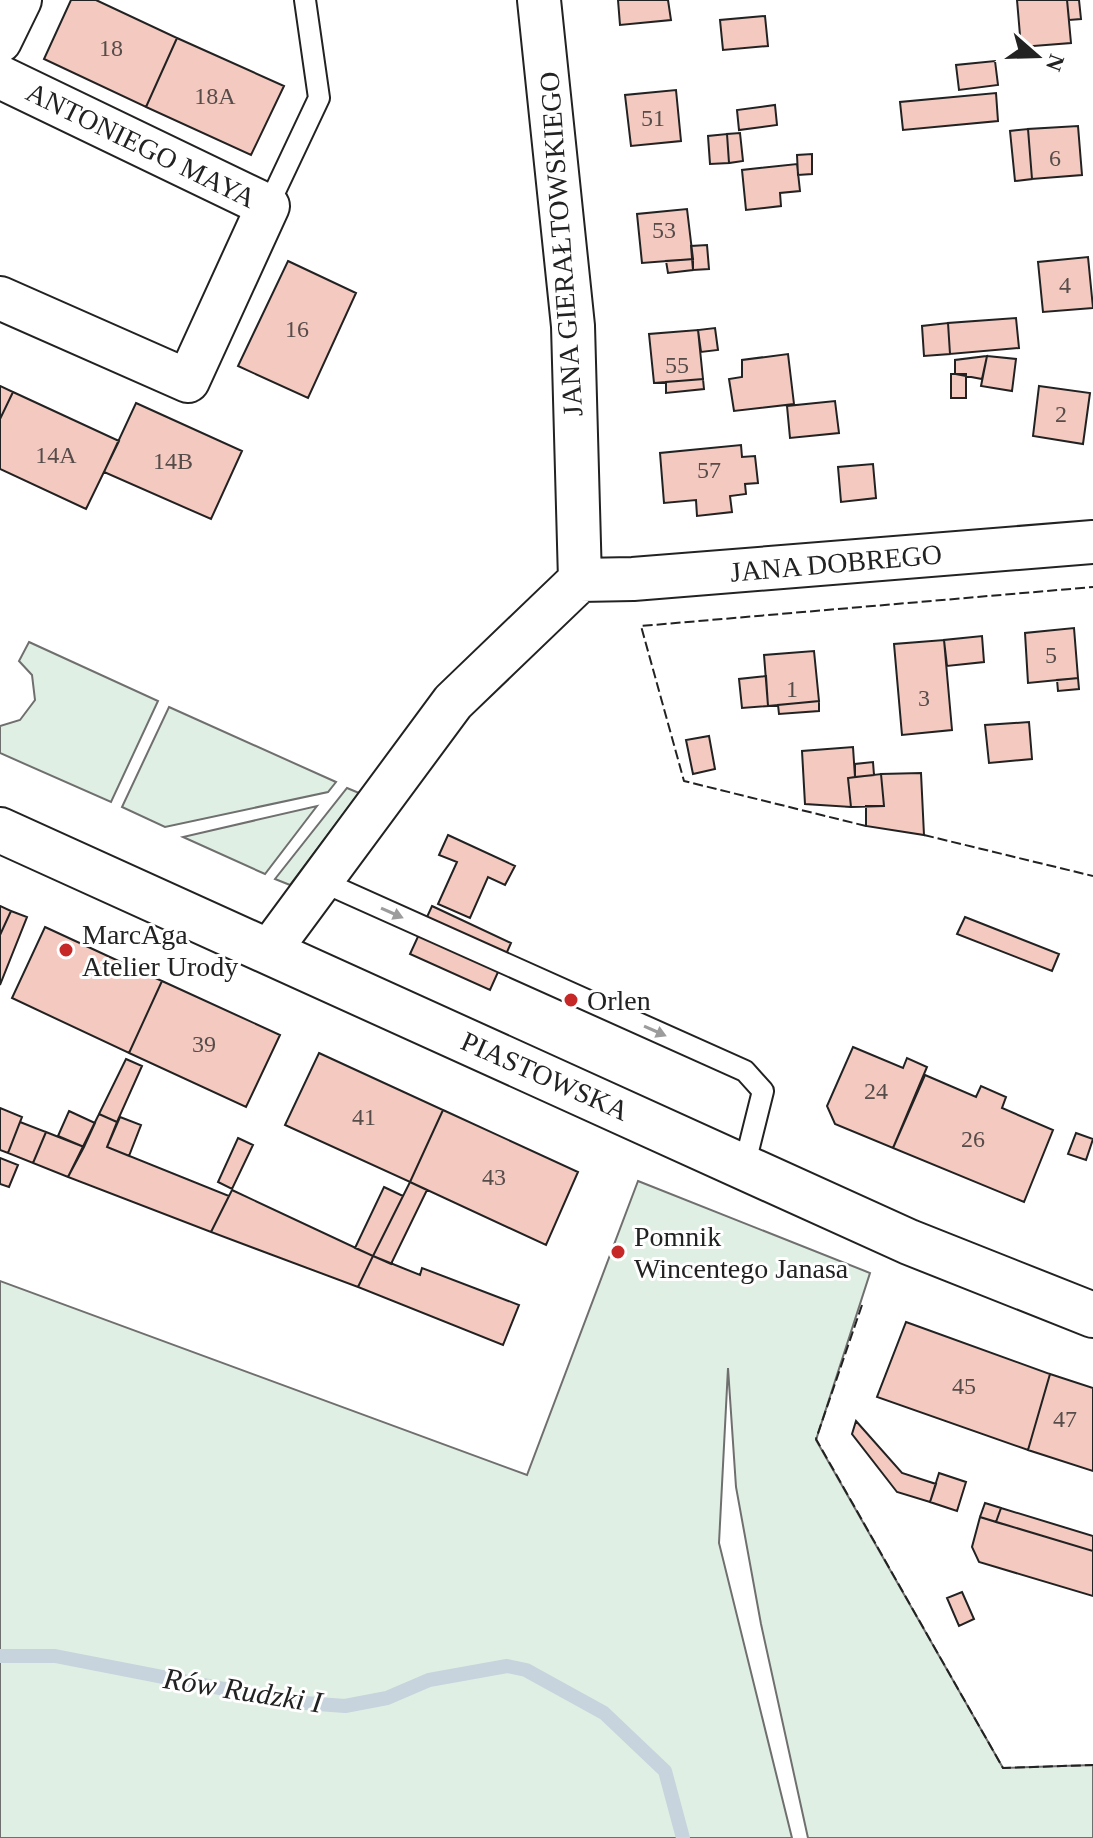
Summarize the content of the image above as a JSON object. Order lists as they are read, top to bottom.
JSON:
{
  "streets": {
    "street": [
      "ANTONIEGO MAYA",
      "JANA GIERAŁTOWSKIEGO",
      "JANA DOBREGO",
      "PIASTOWSKA"
    ]
  },
  "crossings": [
    ["JANA GIERAŁTOWSKIEGO", "JANA DOBREGO"]
  ],
  "water": ["Rów Rudzki I"],
  "places": ["MarcAga Atelier Urody", "Orlen", "Pomnik Wincentego Janasa"],
  "house_numbers": [
    "18",
    "18A",
    "51",
    "6",
    "53",
    "4",
    "16",
    "55",
    "2",
    "14A",
    "14B",
    "57",
    "5",
    "1",
    "3",
    "39",
    "24",
    "41",
    "26",
    "43",
    "45",
    "47"
  ],
  "north": "right"
}
